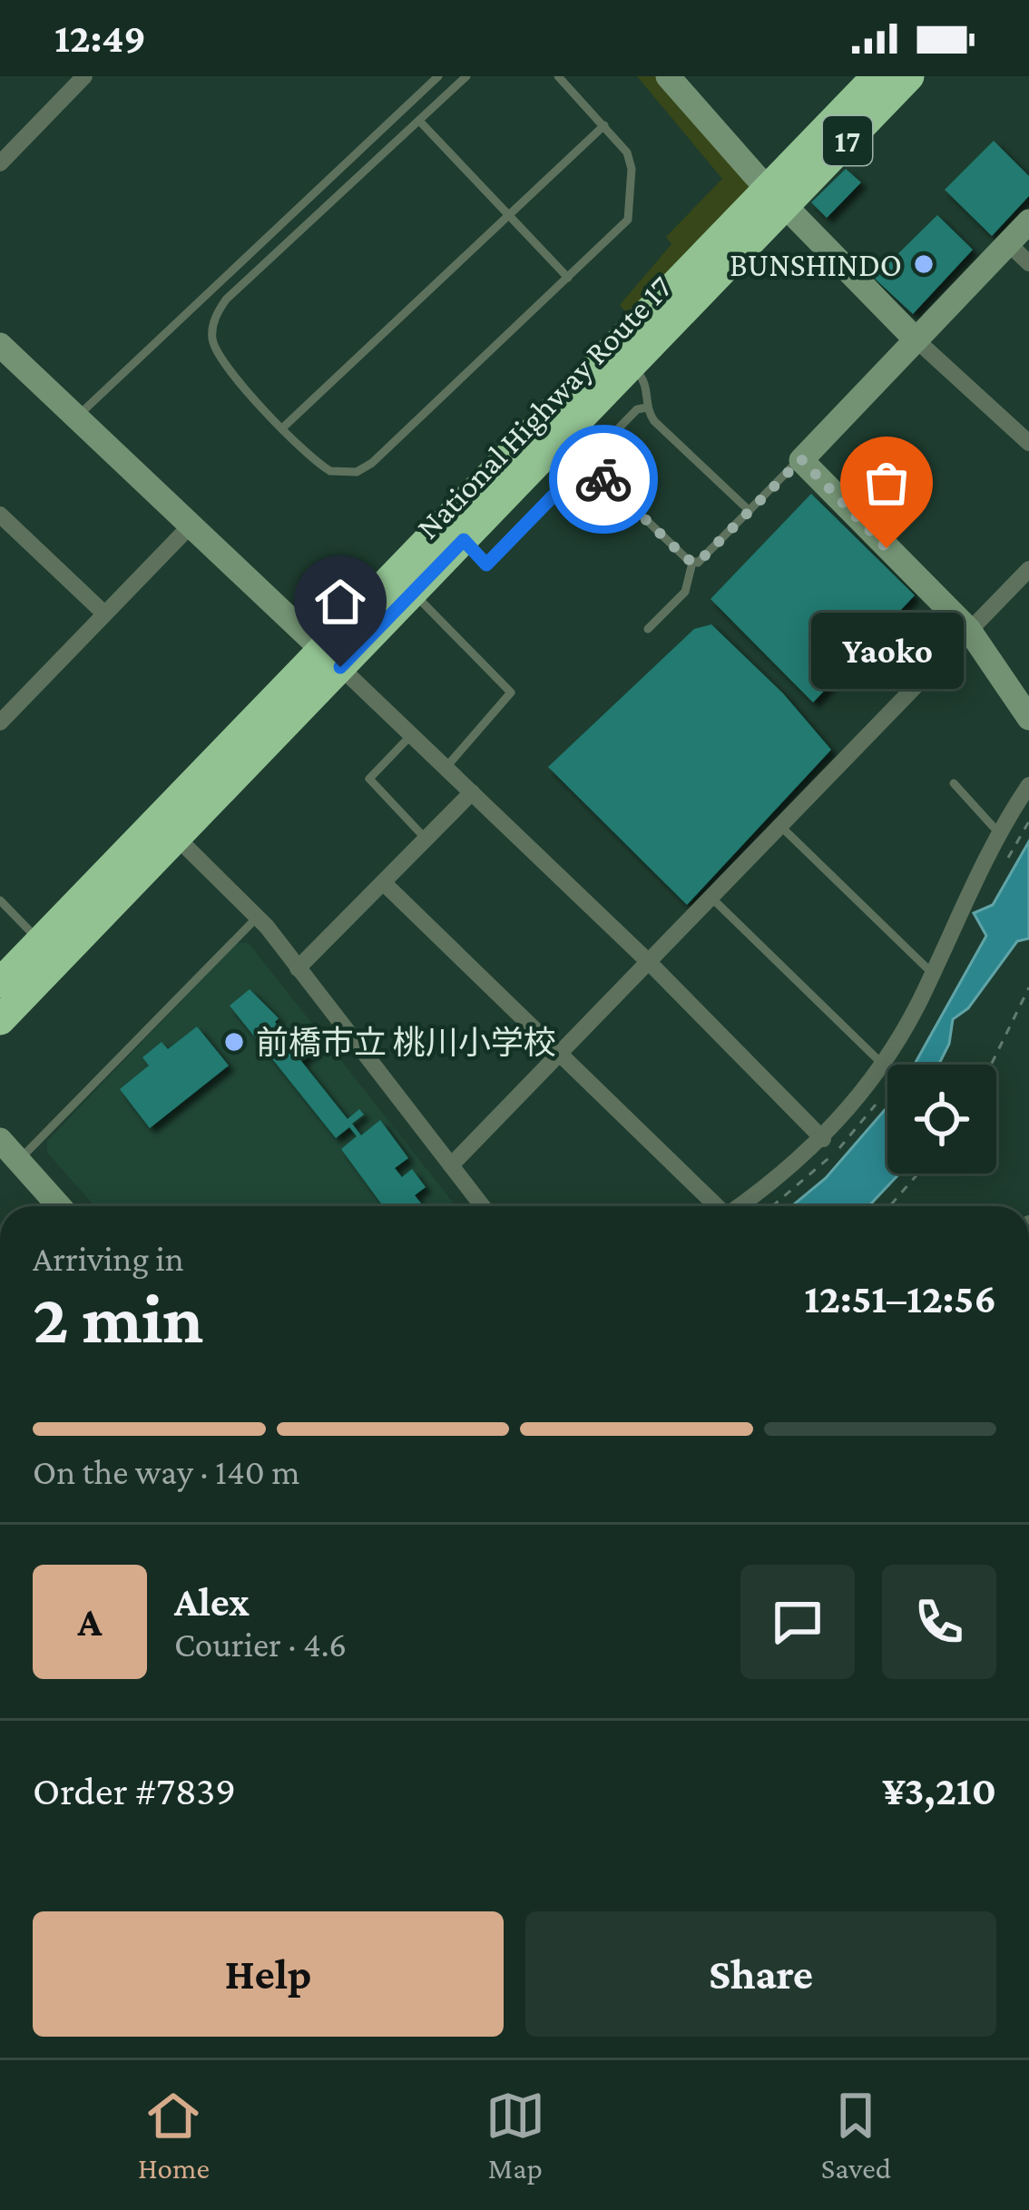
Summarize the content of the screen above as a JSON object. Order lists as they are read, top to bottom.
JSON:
{
  "streets": {
    "highway": ["17", "National Highway Route 17"]
  },
  "places": ["BUNSHINDO", "Yaoko", "前橋市立 桃川小学校"],
  "page": {
    "status": "12:49",
    "bubble": "Yaoko",
    "heading": ["2 min", "Arriving in", "12:51–12:56"],
    "panel": [
      "Alex",
      "Courier · 4.6",
      "Order #7839",
      "¥3,210"
    ],
    "bar": "On the way · 140 m",
    "round": "A",
    "buttons": ["Help", "Share"],
    "tabs": ["Home", "Map", "Saved"]
  }
}
